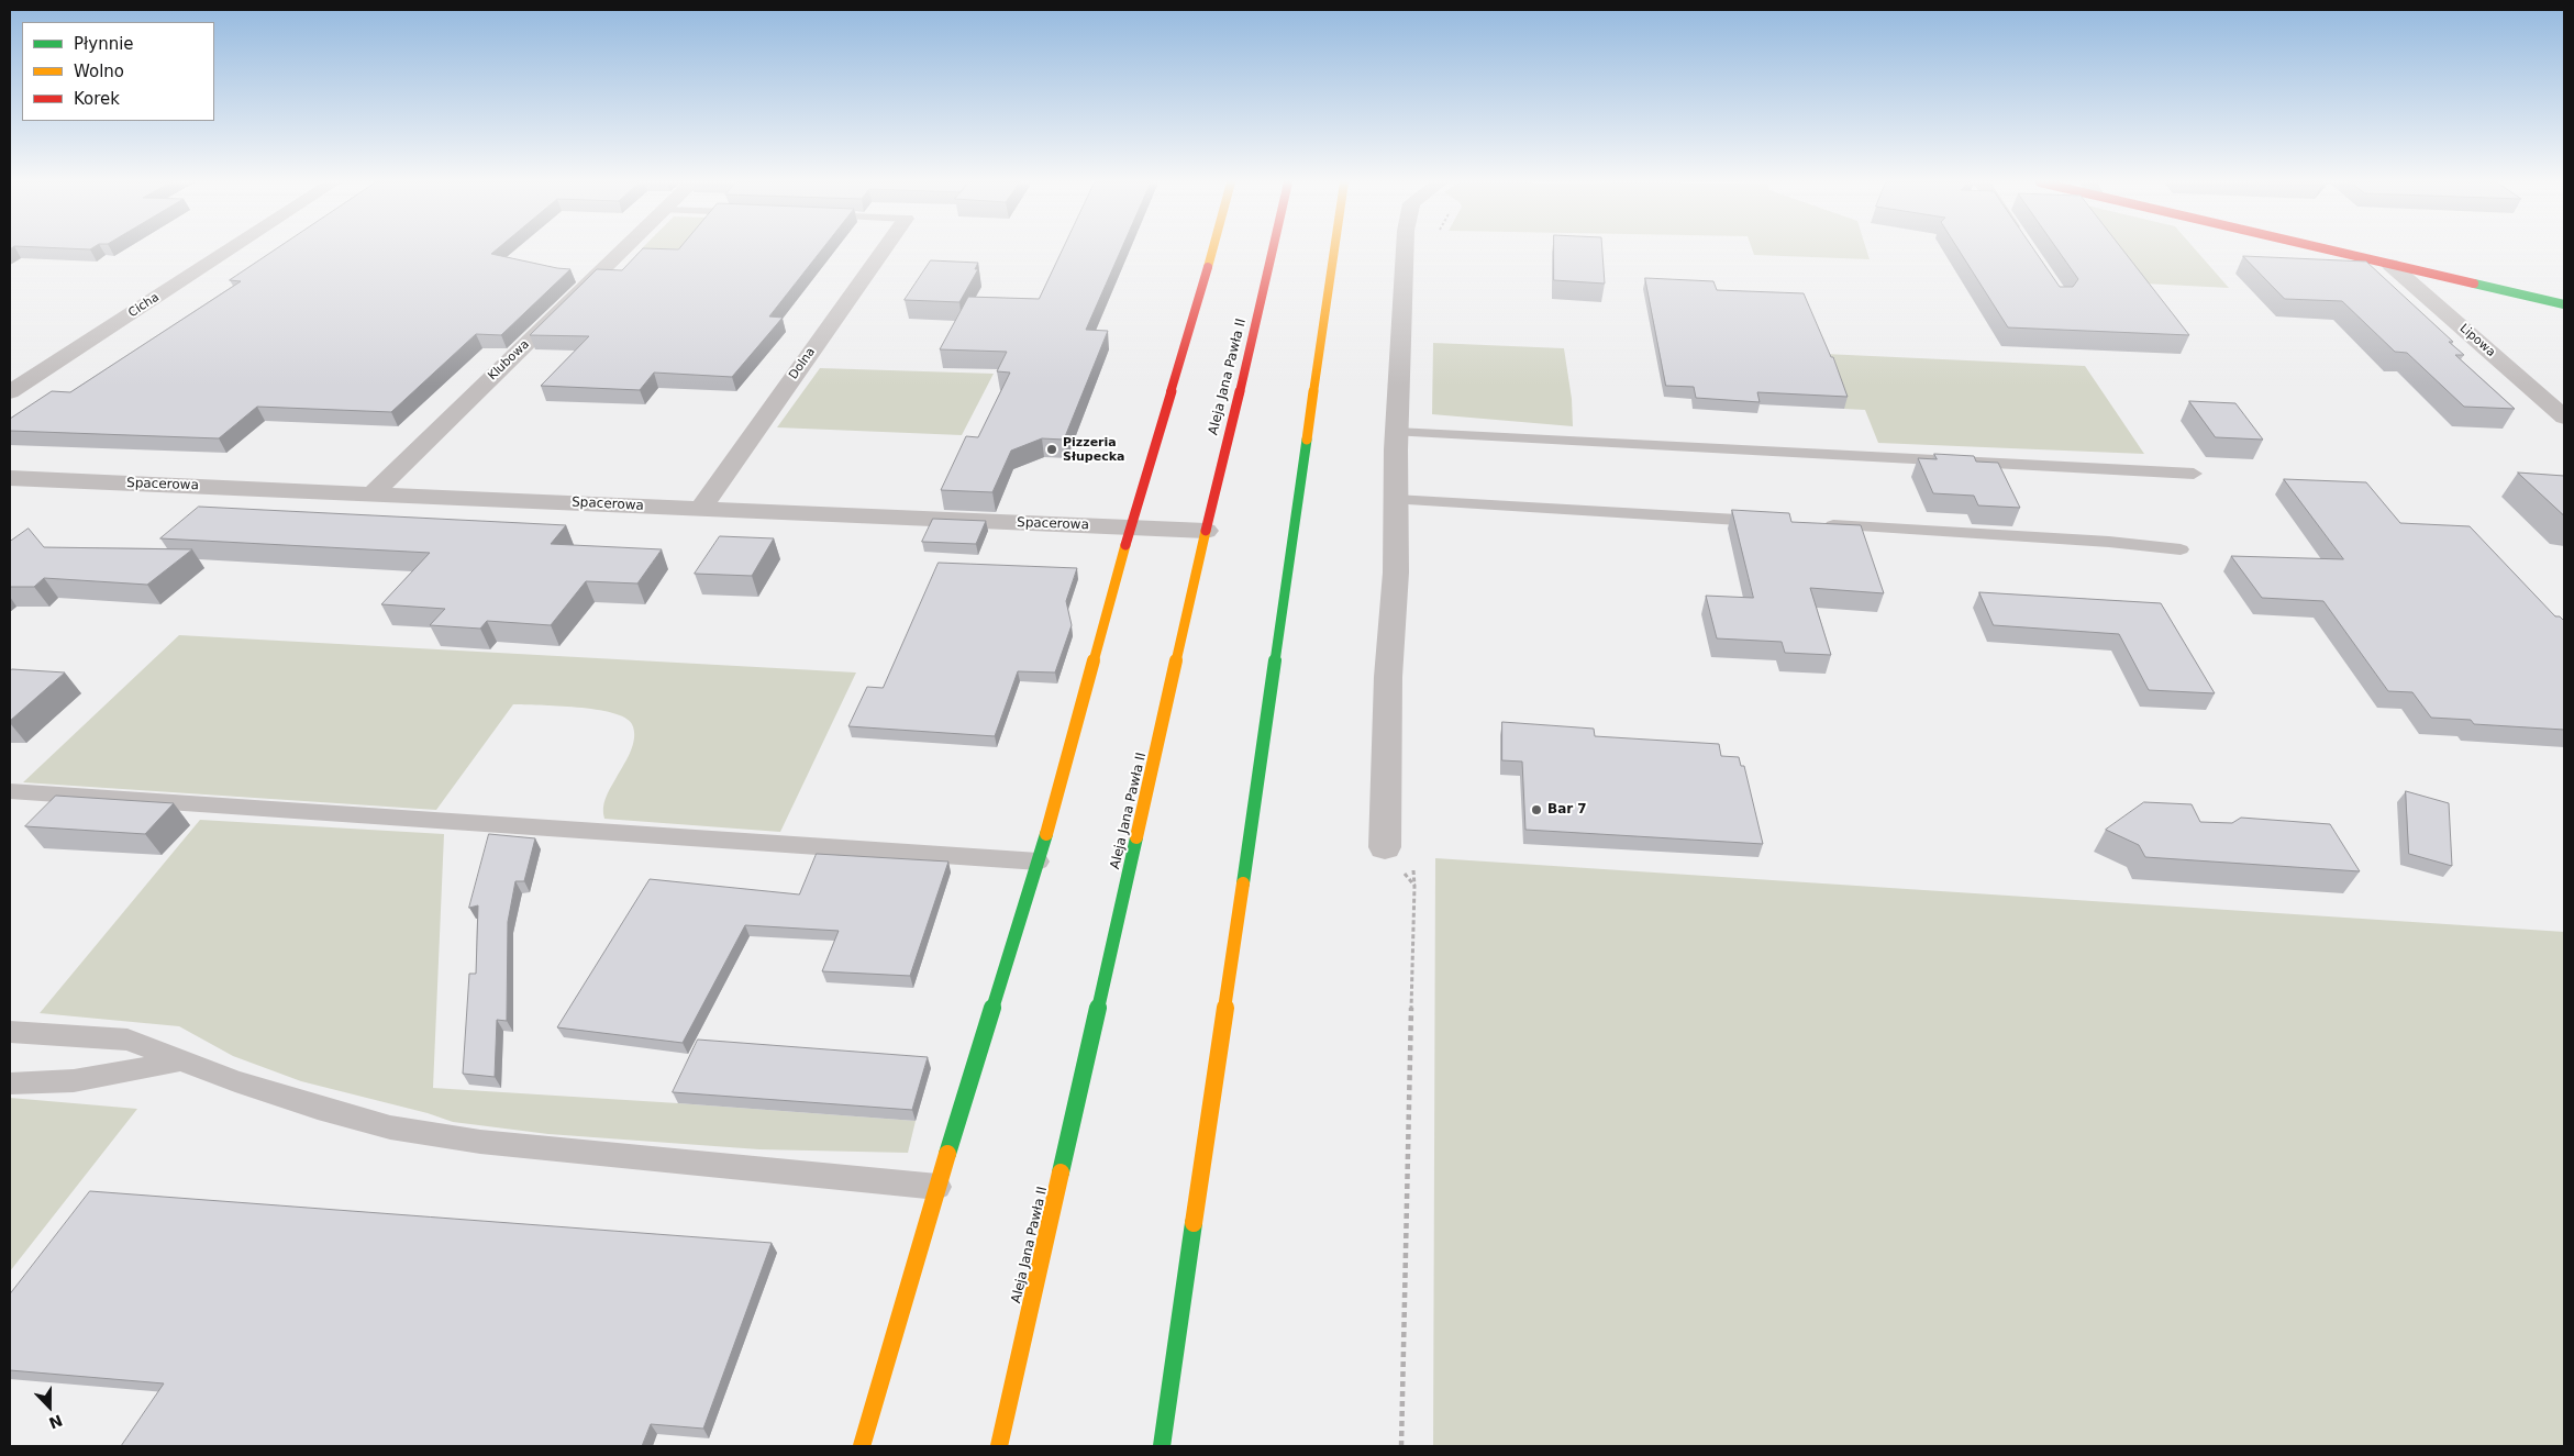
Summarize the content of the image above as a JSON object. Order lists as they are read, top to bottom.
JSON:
{
  "streets": {
    "main road": ["Aleja Jana Pawła II"],
    "street": [
      "Cicha",
      "Lipowa",
      "Klubowa",
      "Dolna",
      "Spacerowa"
    ]
  },
  "crossings": [
    ["Klubowa", "Spacerowa"],
    ["Dolna", "Spacerowa"],
    ["Aleja Jana Pawła II", "Spacerowa"]
  ],
  "places": ["Pizzeria Słupecka", "Bar 7"],
  "legend": ["Płynnie", "Wolno", "Korek"],
  "north": "bottom"
}
